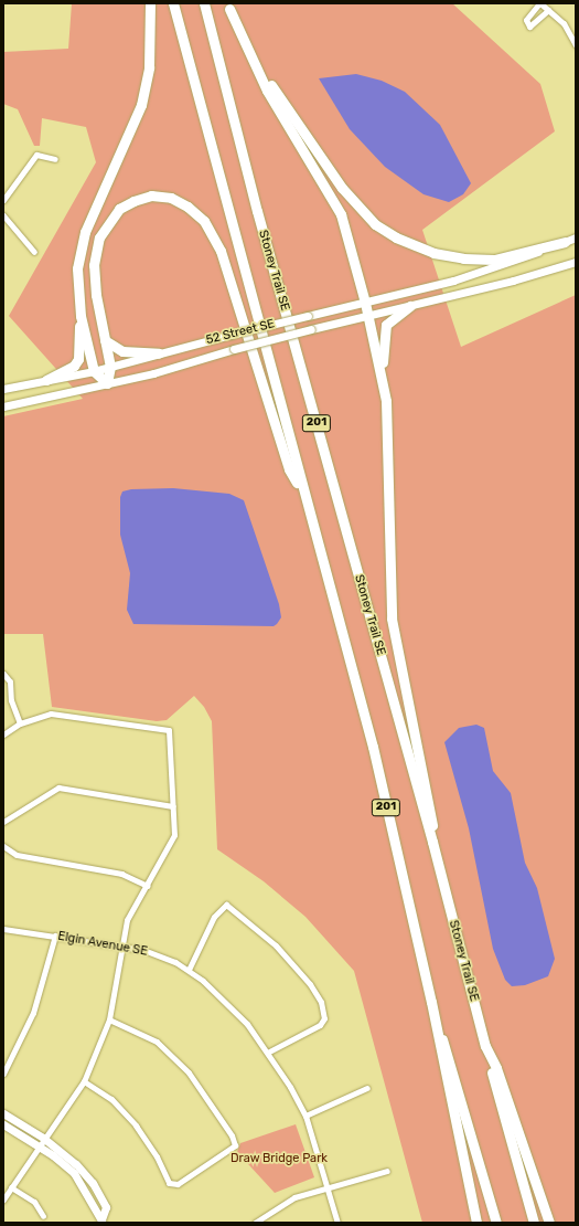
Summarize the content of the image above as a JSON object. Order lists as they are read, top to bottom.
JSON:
{
  "streets": {
    "highway": ["Stoney Trail SE", "201"],
    "main road": ["52 Street SE"],
    "street": ["Elgin Avenue SE"]
  },
  "parks": ["Draw Bridge Park"]
}
